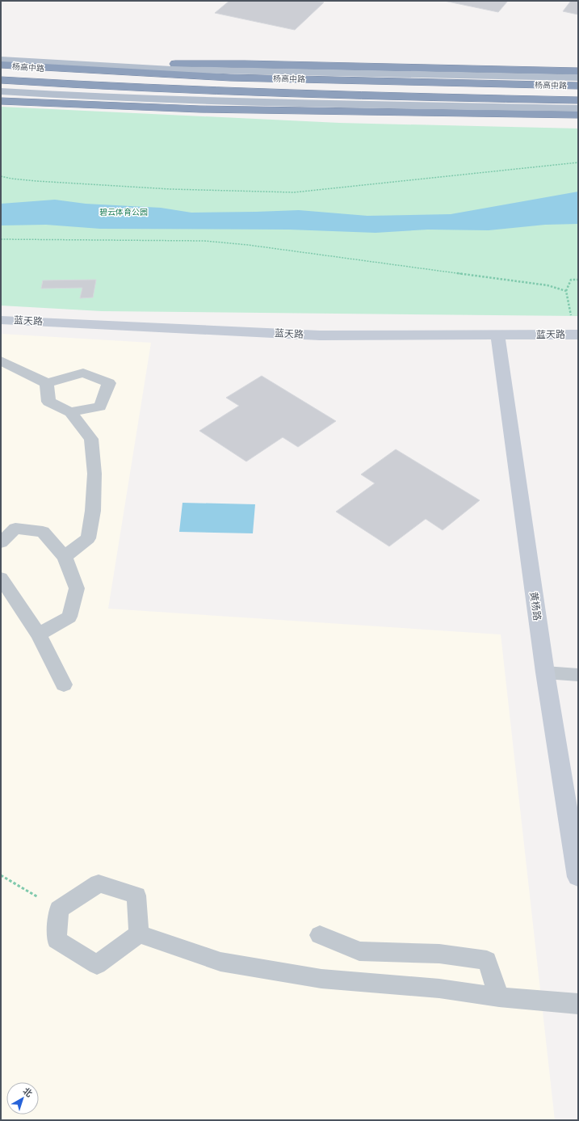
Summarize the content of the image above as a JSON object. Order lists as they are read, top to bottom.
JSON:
{
  "streets": {
    "highway": ["杨高中路"],
    "street": ["蓝天路", "黄杨路"]
  },
  "crossings": [
    ["蓝天路", "黄杨路"]
  ],
  "parks": ["碧云体育公园"],
  "north": "top right"
}
